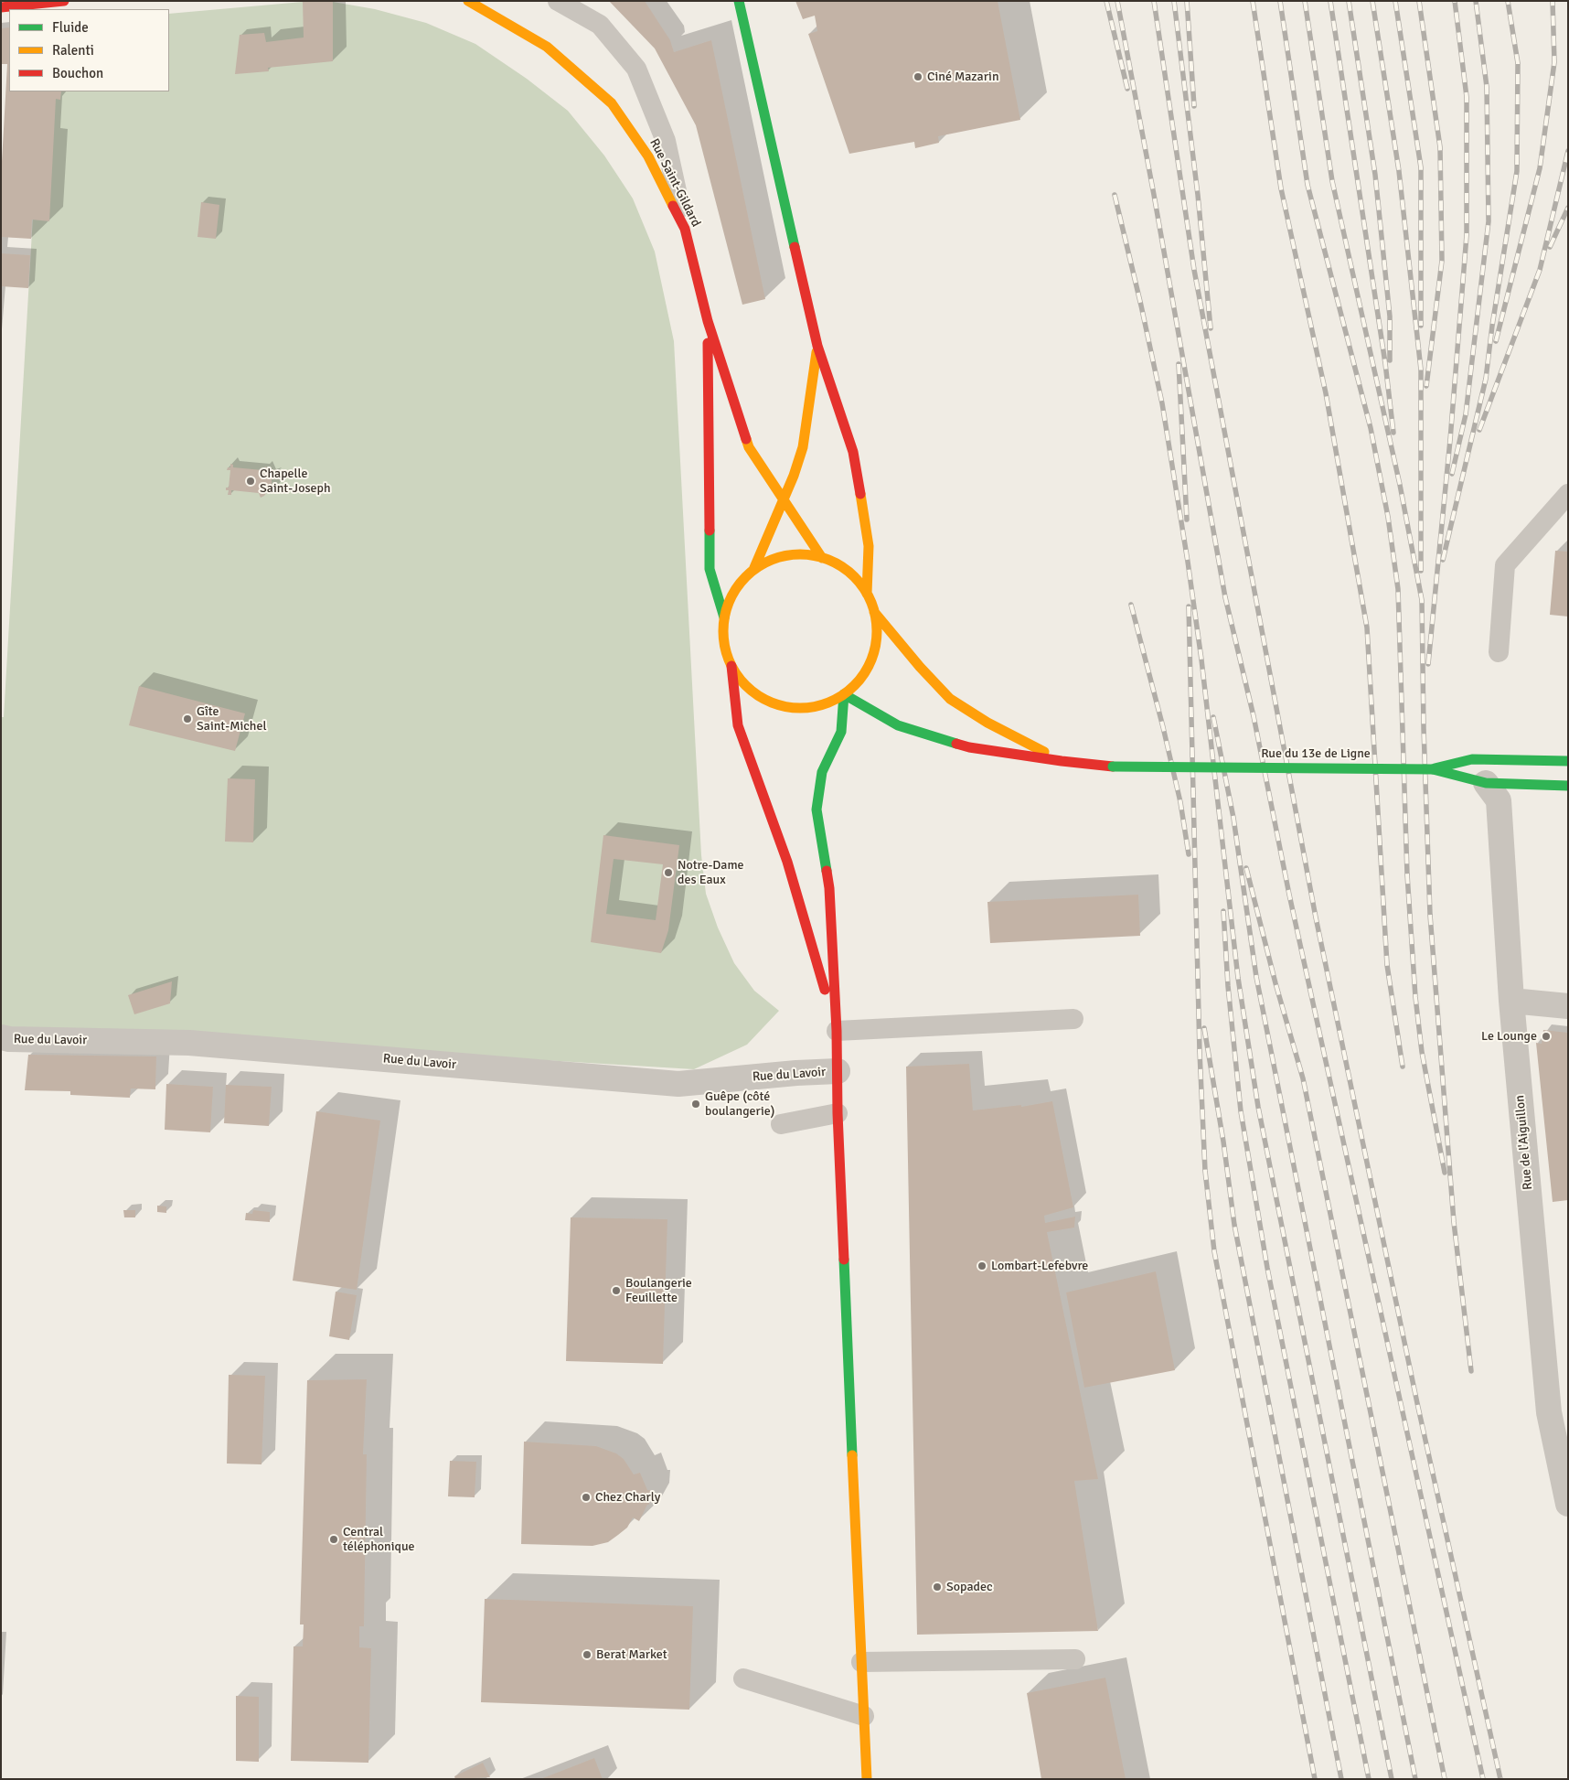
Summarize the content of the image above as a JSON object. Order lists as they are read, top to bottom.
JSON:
{
  "streets": {
    "main road": ["Rue Saint-Gildard", "Rue du 13e de Ligne"],
    "street": ["Rue du Lavoir", "Rue de l'Aiguillon"]
  },
  "crossings": [
    ["Rue Saint-Gildard", "Rue du 13e de Ligne"],
    ["Rue du 13e de Ligne", "Rue de l'Aiguillon"]
  ],
  "places": [
    "Ciné Mazarin",
    "Chapelle Saint-Joseph",
    "Gîte Saint-Michel",
    "Notre-Dame des Eaux",
    "Le Lounge",
    "Guêpe (côté boulangerie)",
    "Lombart-Lefebvre",
    "Boulangerie Feuillette",
    "Chez Charly",
    "Central téléphonique",
    "Sopadec",
    "Berat Market"
  ],
  "legend": ["Fluide", "Ralenti", "Bouchon"]
}
